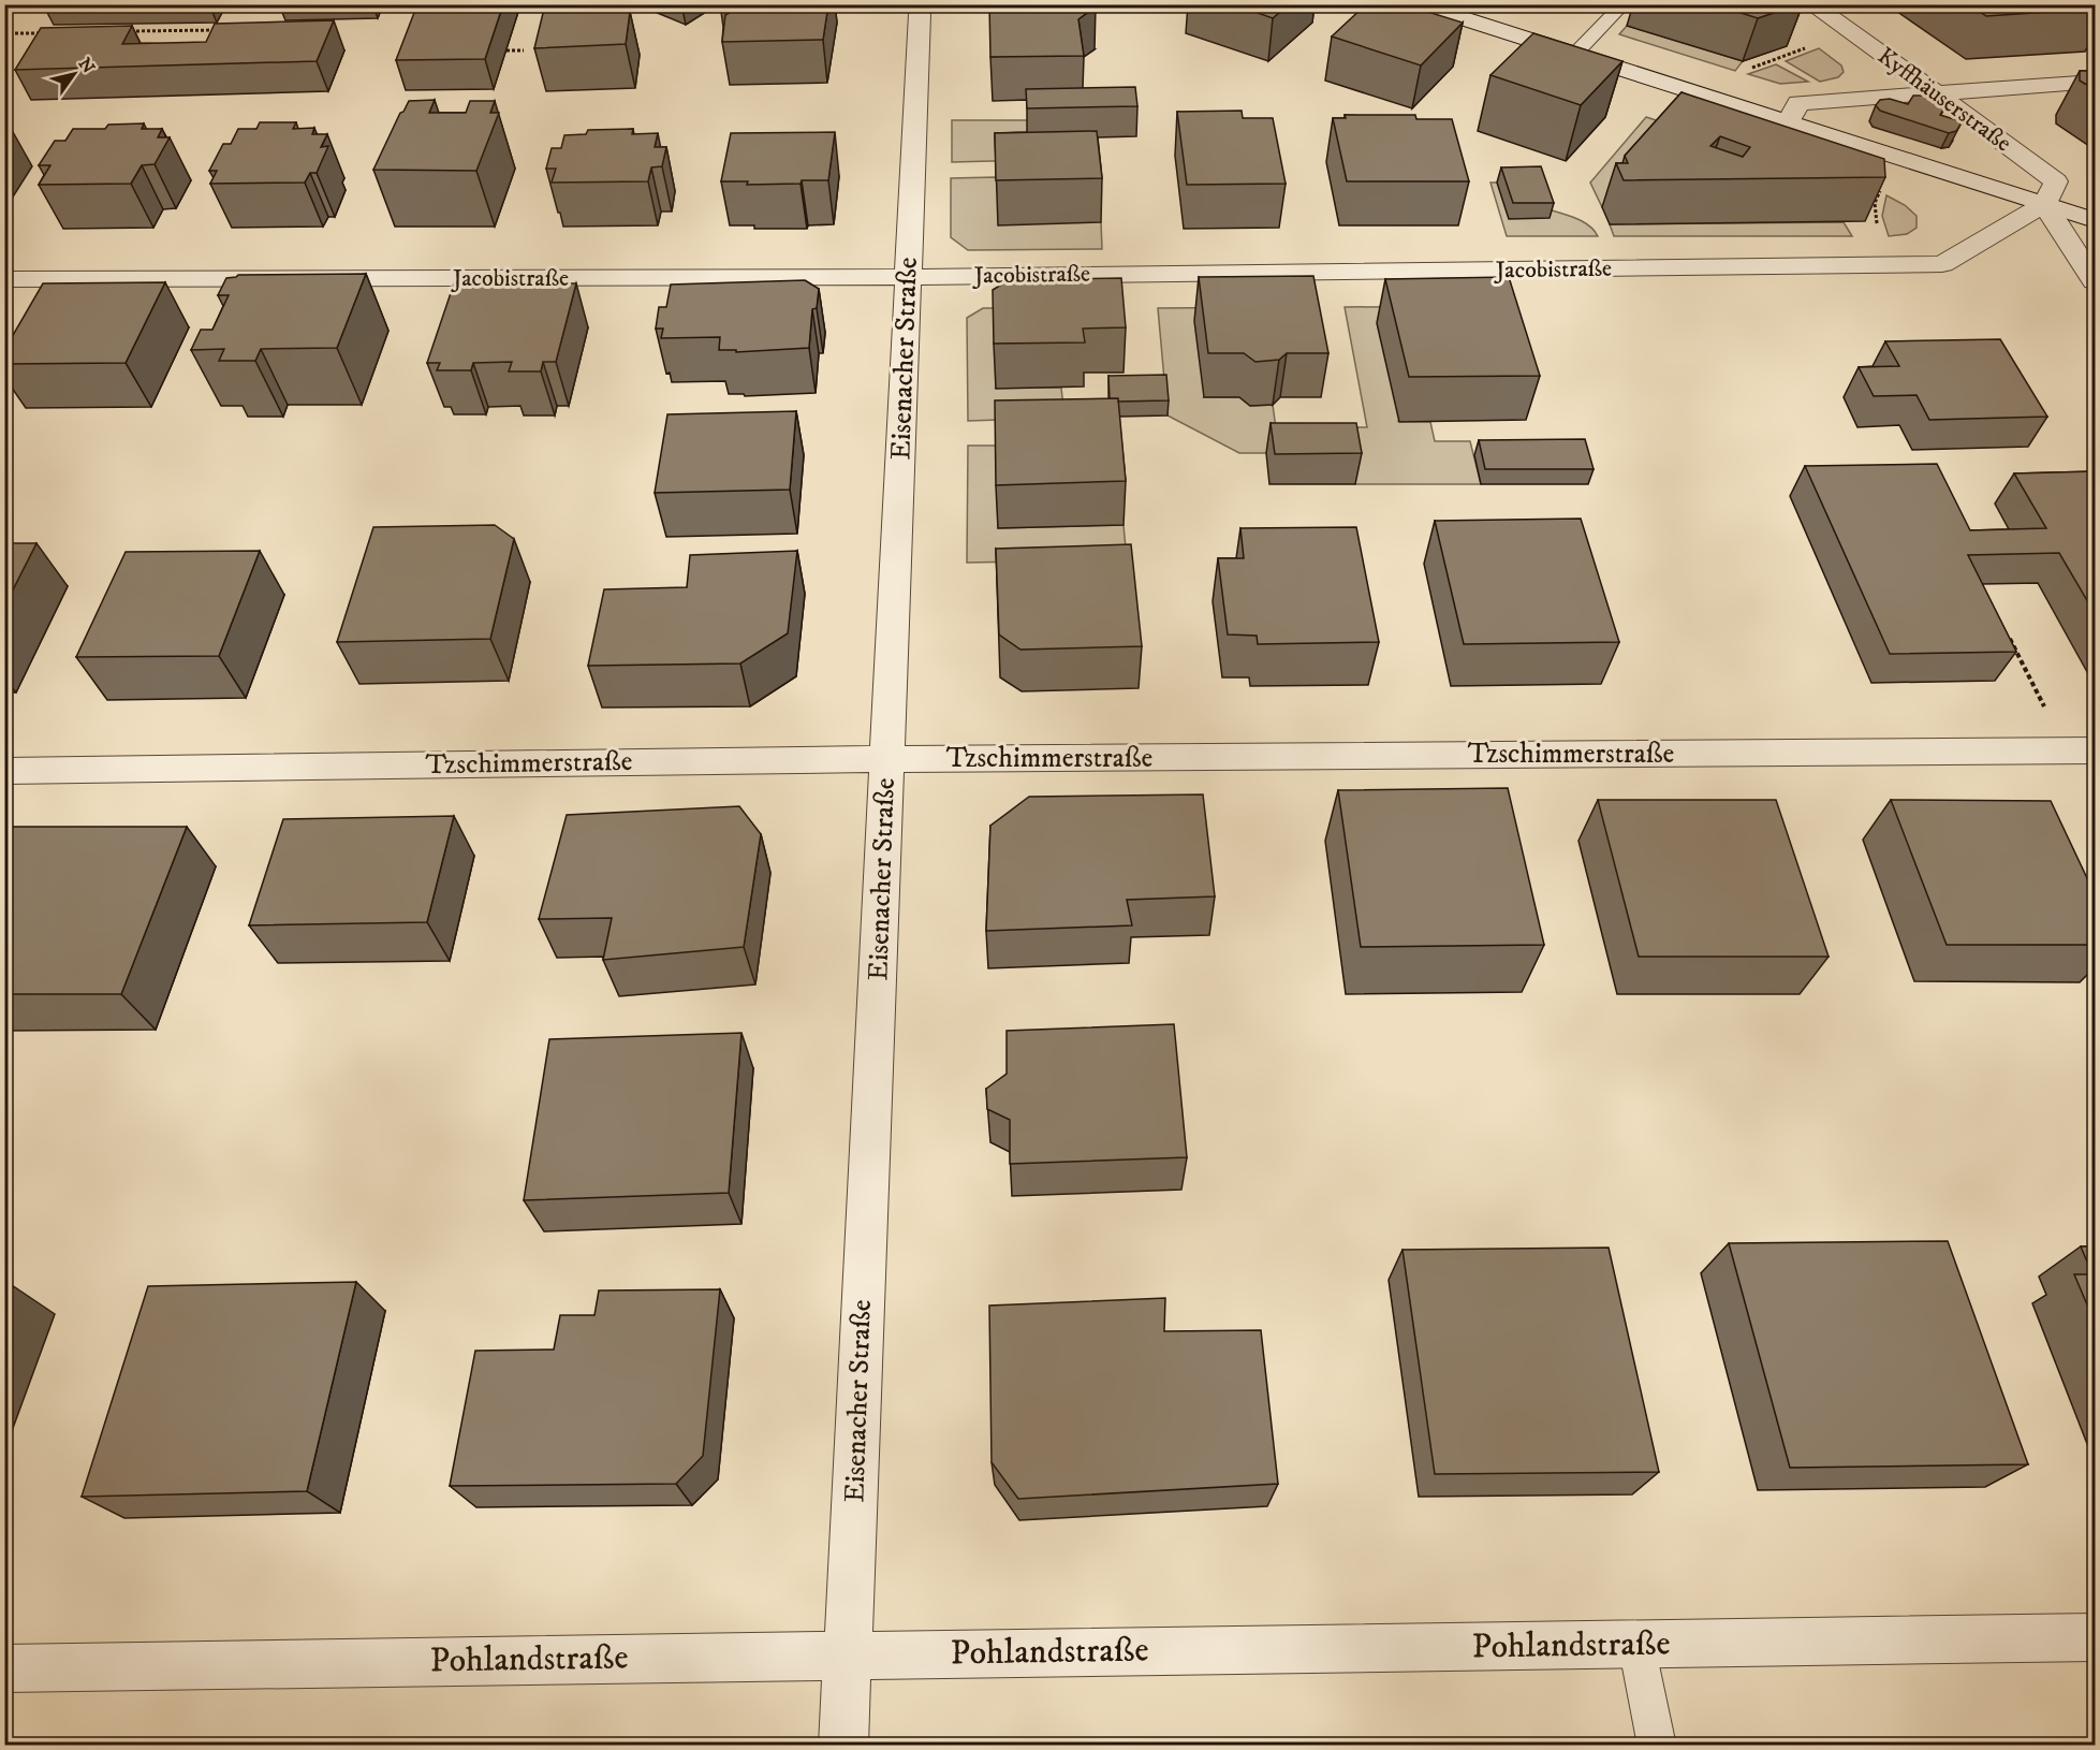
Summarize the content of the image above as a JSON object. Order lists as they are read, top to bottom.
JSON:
{
  "streets": {
    "street": [
      "Kyffhäuserstraße",
      "Jacobistraße",
      "Eisenacher Straße",
      "Tzschimmerstraße",
      "Pohlandstraße"
    ]
  },
  "crossings": [
    ["Kyffhäuserstraße", "Jacobistraße"],
    ["Jacobistraße", "Eisenacher Straße"],
    ["Eisenacher Straße", "Tzschimmerstraße"],
    ["Eisenacher Straße", "Pohlandstraße"]
  ],
  "north": "top right"
}
